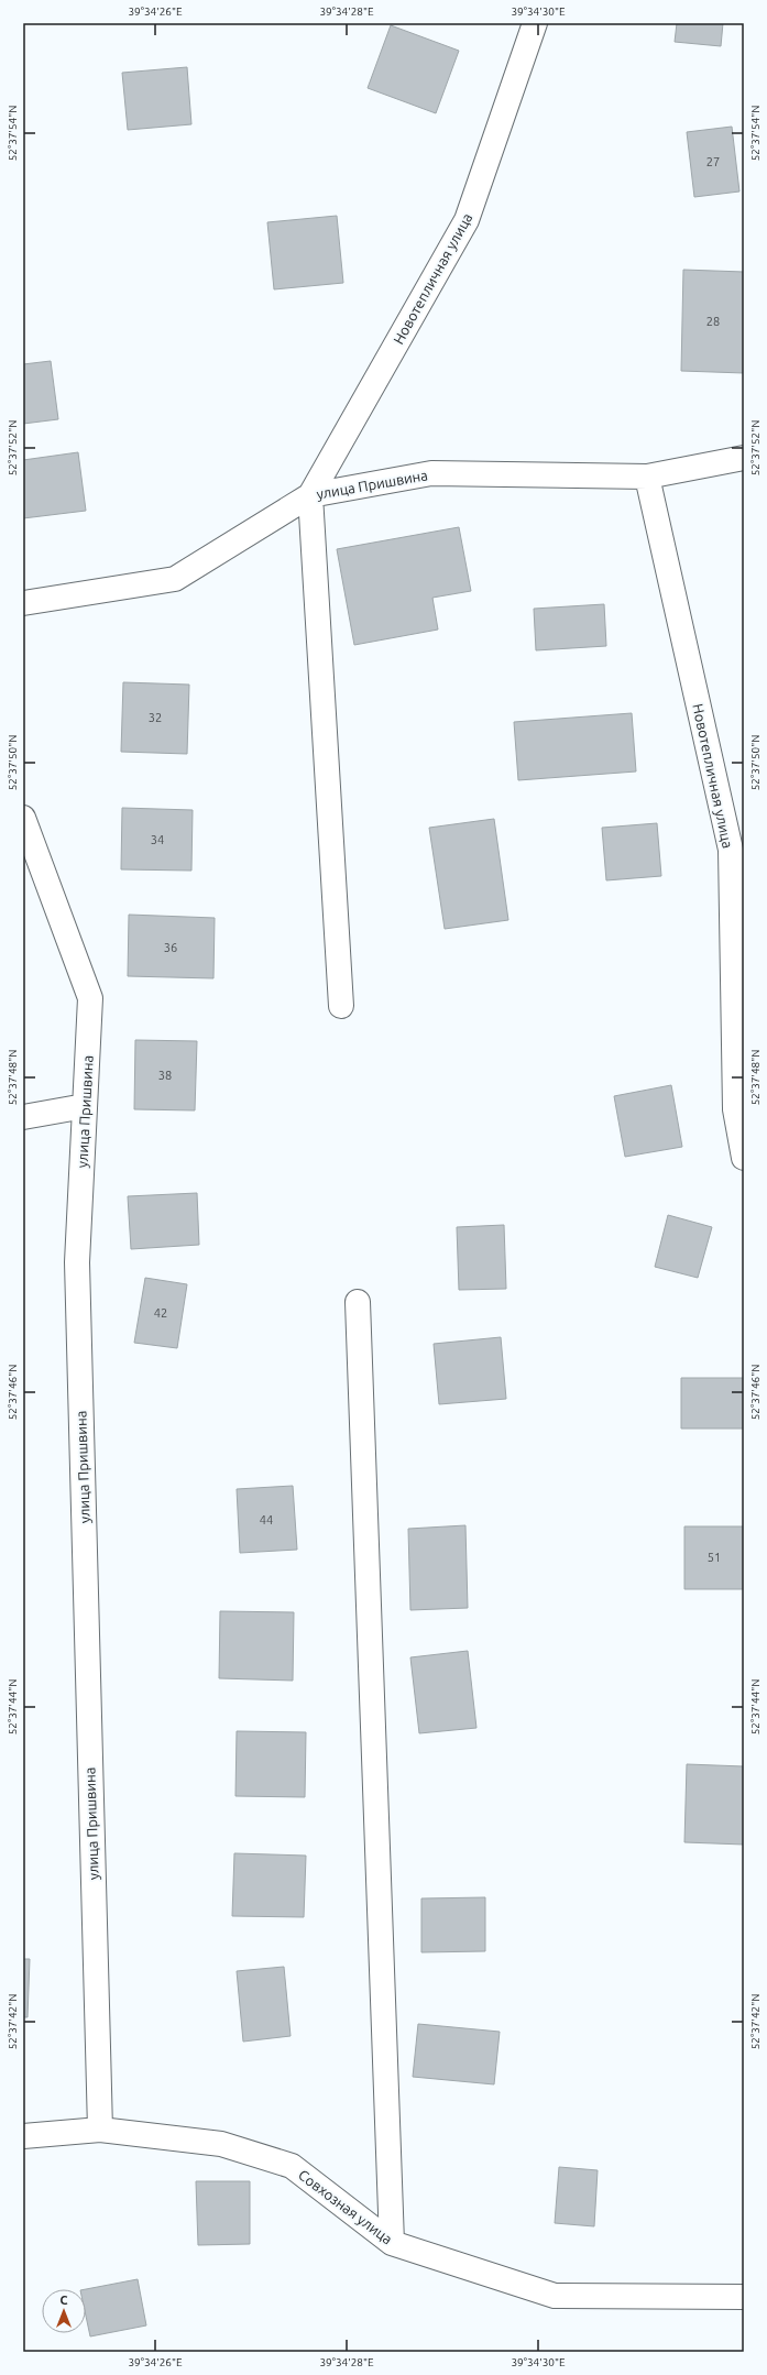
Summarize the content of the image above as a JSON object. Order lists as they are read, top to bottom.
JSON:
{
  "streets": {
    "street": ["Новотепличная улица", "улица Пришвина", "Совхозная улица"]
  },
  "crossings": [
    ["Новотепличная улица", "улица Пришвина"],
    ["улица Пришвина", "Совхозная улица"]
  ],
  "house_numbers": [
    "27",
    "28",
    "32",
    "34",
    "36",
    "38",
    "42",
    "44",
    "51"
  ],
  "north": "top",
  "coordinates": [
    "39°34'26\"E",
    "39°34'28\"E",
    "39°34'30\"E",
    "52°37'54\"N",
    "52°37'52\"N",
    "52°37'50\"N",
    "52°37'48\"N",
    "52°37'46\"N",
    "52°37'44\"N",
    "52°37'42\"N"
  ]
}
